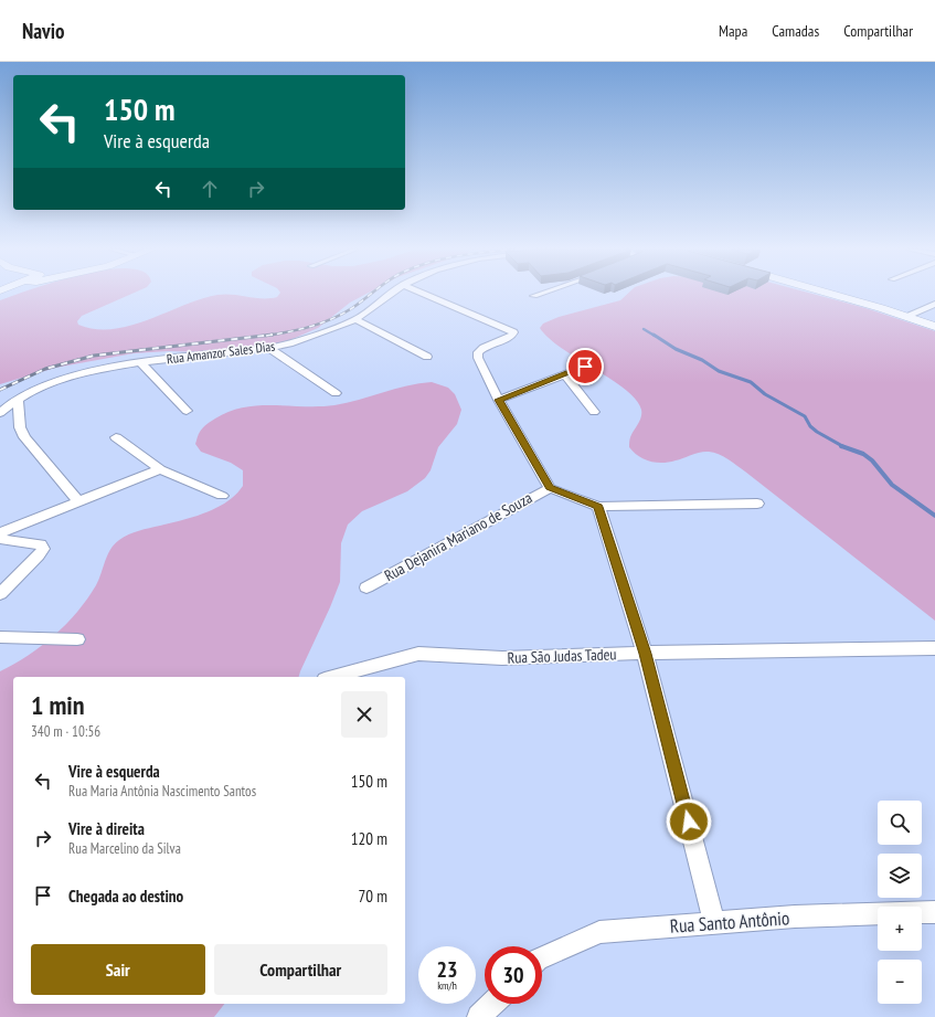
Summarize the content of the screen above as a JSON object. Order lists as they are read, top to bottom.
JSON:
{
  "streets": {
    "street": [
      "Rua Amanzor Sales Dias",
      "Rua Dejanira Mariano de Souza",
      "Rua São Judas Tadeu",
      "Rua Santo Antônio"
    ]
  },
  "page": {
    "header": "Navio",
    "nav": ["Mapa", "Camadas", "Compartilhar"],
    "turn": ["150 m", "Vire à esquerda"],
    "heading": ["1 min", "340 m · 10:56"],
    "list": [
      {
        "name": "Vire à esquerda",
        "note": "Rua Maria Antônia Nascimento Santos",
        "value": "150 m"
      },
      {
        "name": "Vire à direita",
        "note": "Rua Marcelino da Silva",
        "value": "120 m"
      },
      {
        "name": "Chegada ao destino",
        "value": "70 m"
      }
    ],
    "map_buttons": ["+", "−"],
    "buttons": ["Sair", "Compartilhar"],
    "speed": "23 km/h",
    "limit": "30"
  }
}
